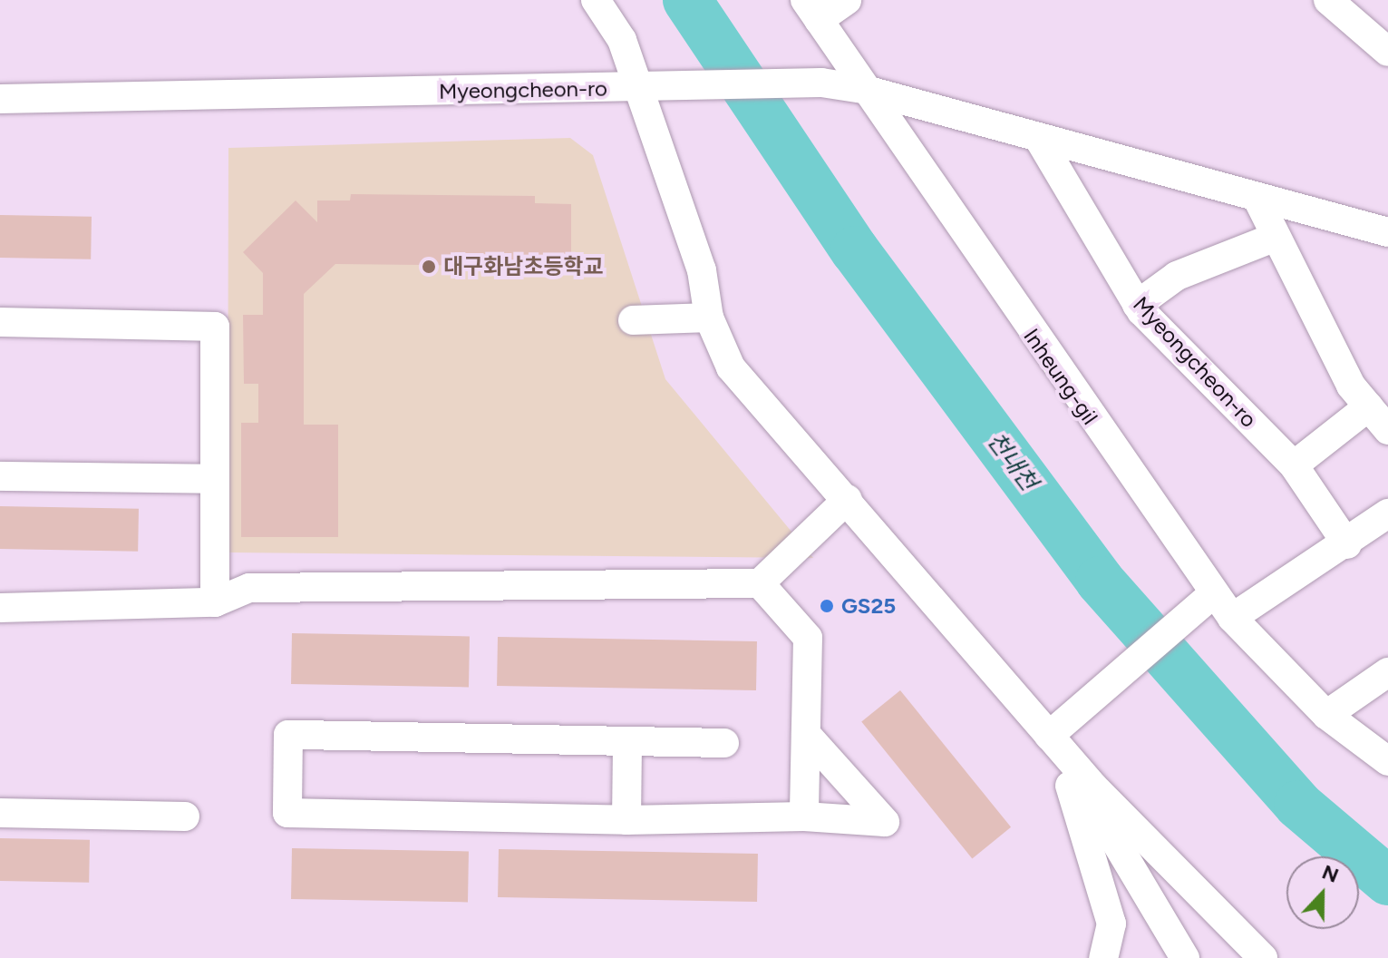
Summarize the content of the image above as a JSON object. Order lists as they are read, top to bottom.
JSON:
{
  "streets": {
    "street": ["Myeongcheon-ro", "Inheung-gil"]
  },
  "crossings": [
    ["Myeongcheon-ro", "Inheung-gil"]
  ],
  "water": ["천내천"],
  "places": ["대구화남초등학교", "GS25"],
  "north": "top"
}
